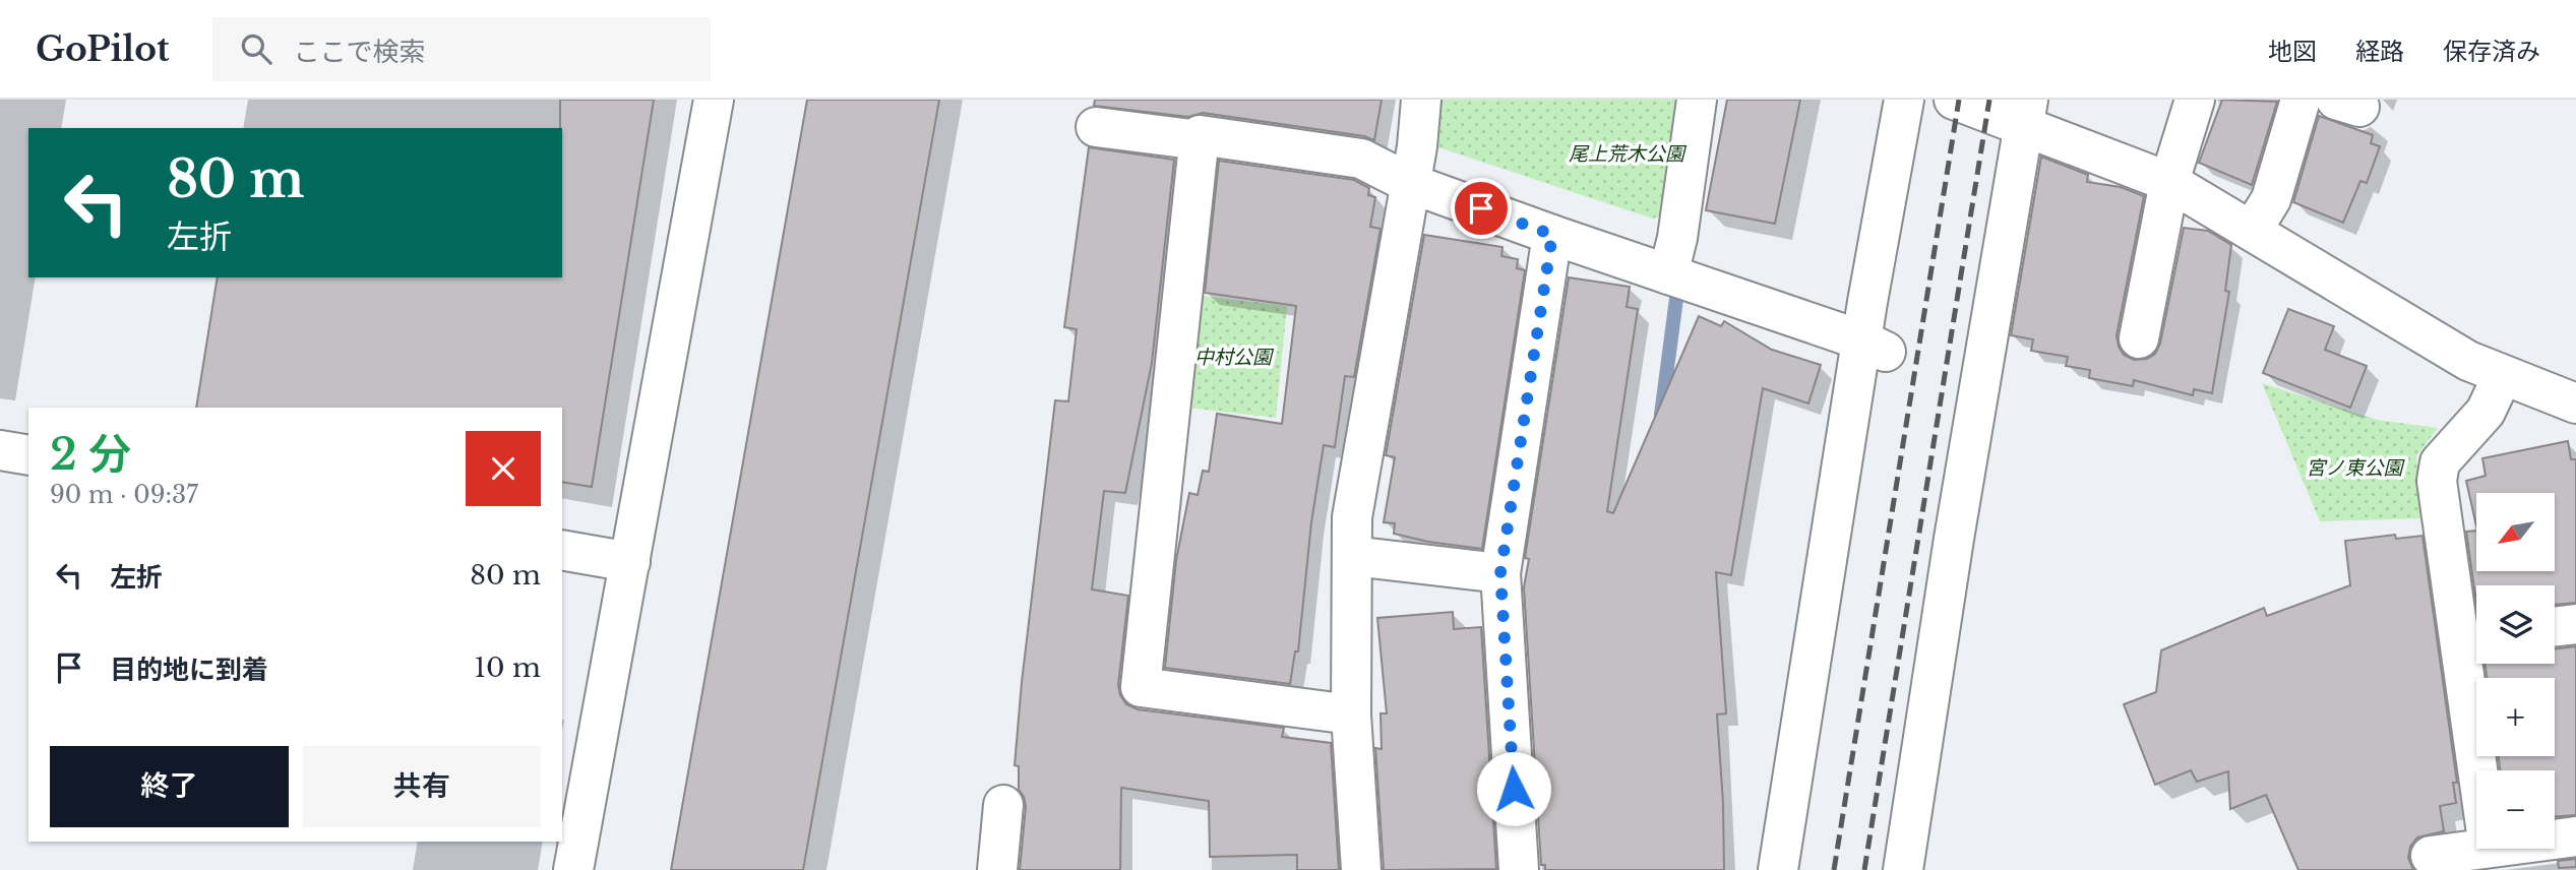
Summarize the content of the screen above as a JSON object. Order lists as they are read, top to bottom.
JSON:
{
  "parks": ["尾上荒木公園", "中村公園", "宮ノ東公園"],
  "north": "bottom left",
  "page": {
    "header": "GoPilot",
    "search": "ここで検索",
    "nav": ["地図", "経路", "保存済み"],
    "turn": ["80 m", "左折"],
    "heading": ["2 分", "90 m · 09:37"],
    "map_buttons": ["+", "−"],
    "list": [
      {
        "name": "左折",
        "value": "80 m"
      },
      {
        "name": "目的地に到着",
        "value": "10 m"
      }
    ],
    "buttons": ["終了", "共有"]
  }
}
